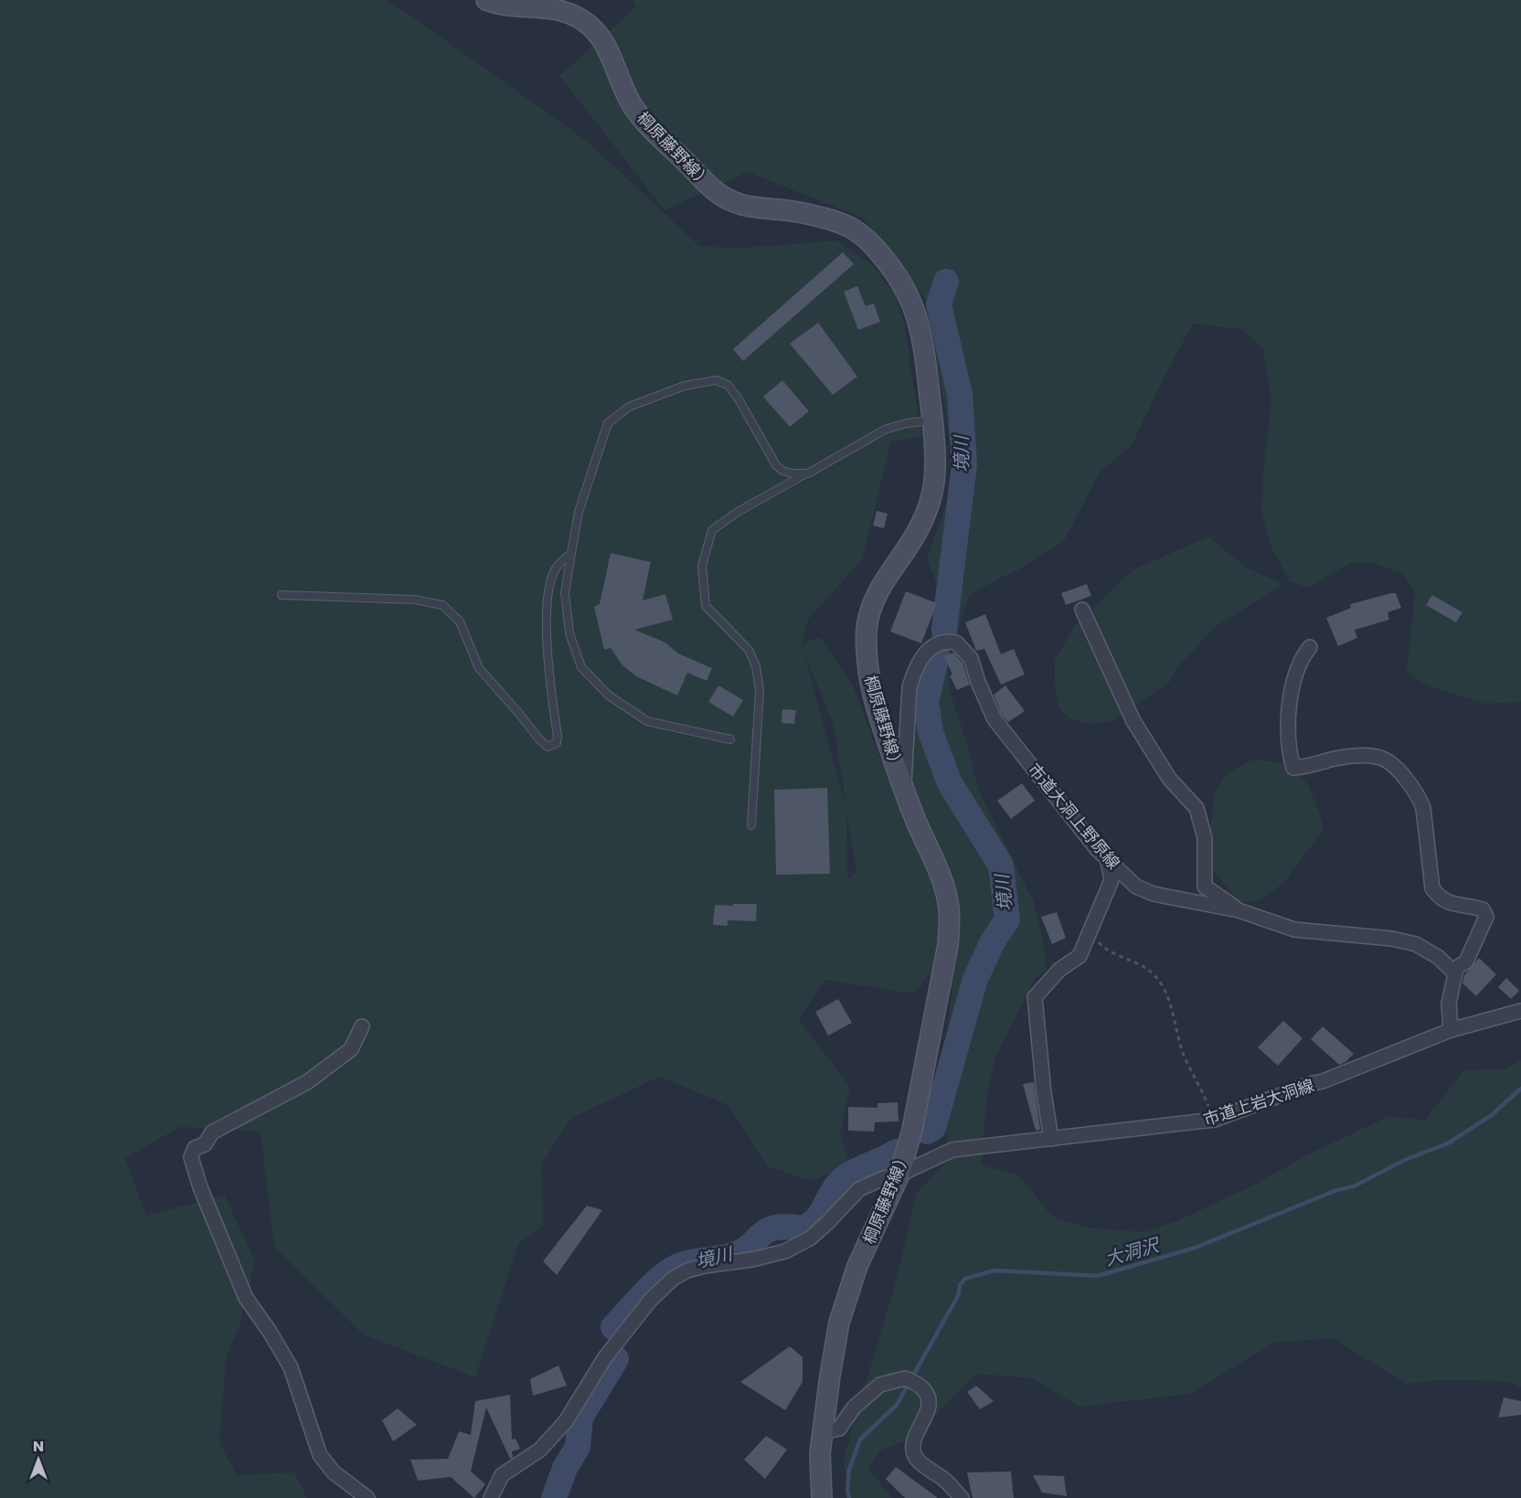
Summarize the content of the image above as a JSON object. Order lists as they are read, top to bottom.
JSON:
{
  "streets": {
    "main road": ["棡原藤野線）"],
    "street": ["市道大洞上野原線", "市道上岩大洞線"]
  },
  "crossings": [
    ["棡原藤野線）", "市道大洞上野原線"],
    ["棡原藤野線）", "市道上岩大洞線"]
  ],
  "water": ["境川", "大洞沢"],
  "north": "top"
}
